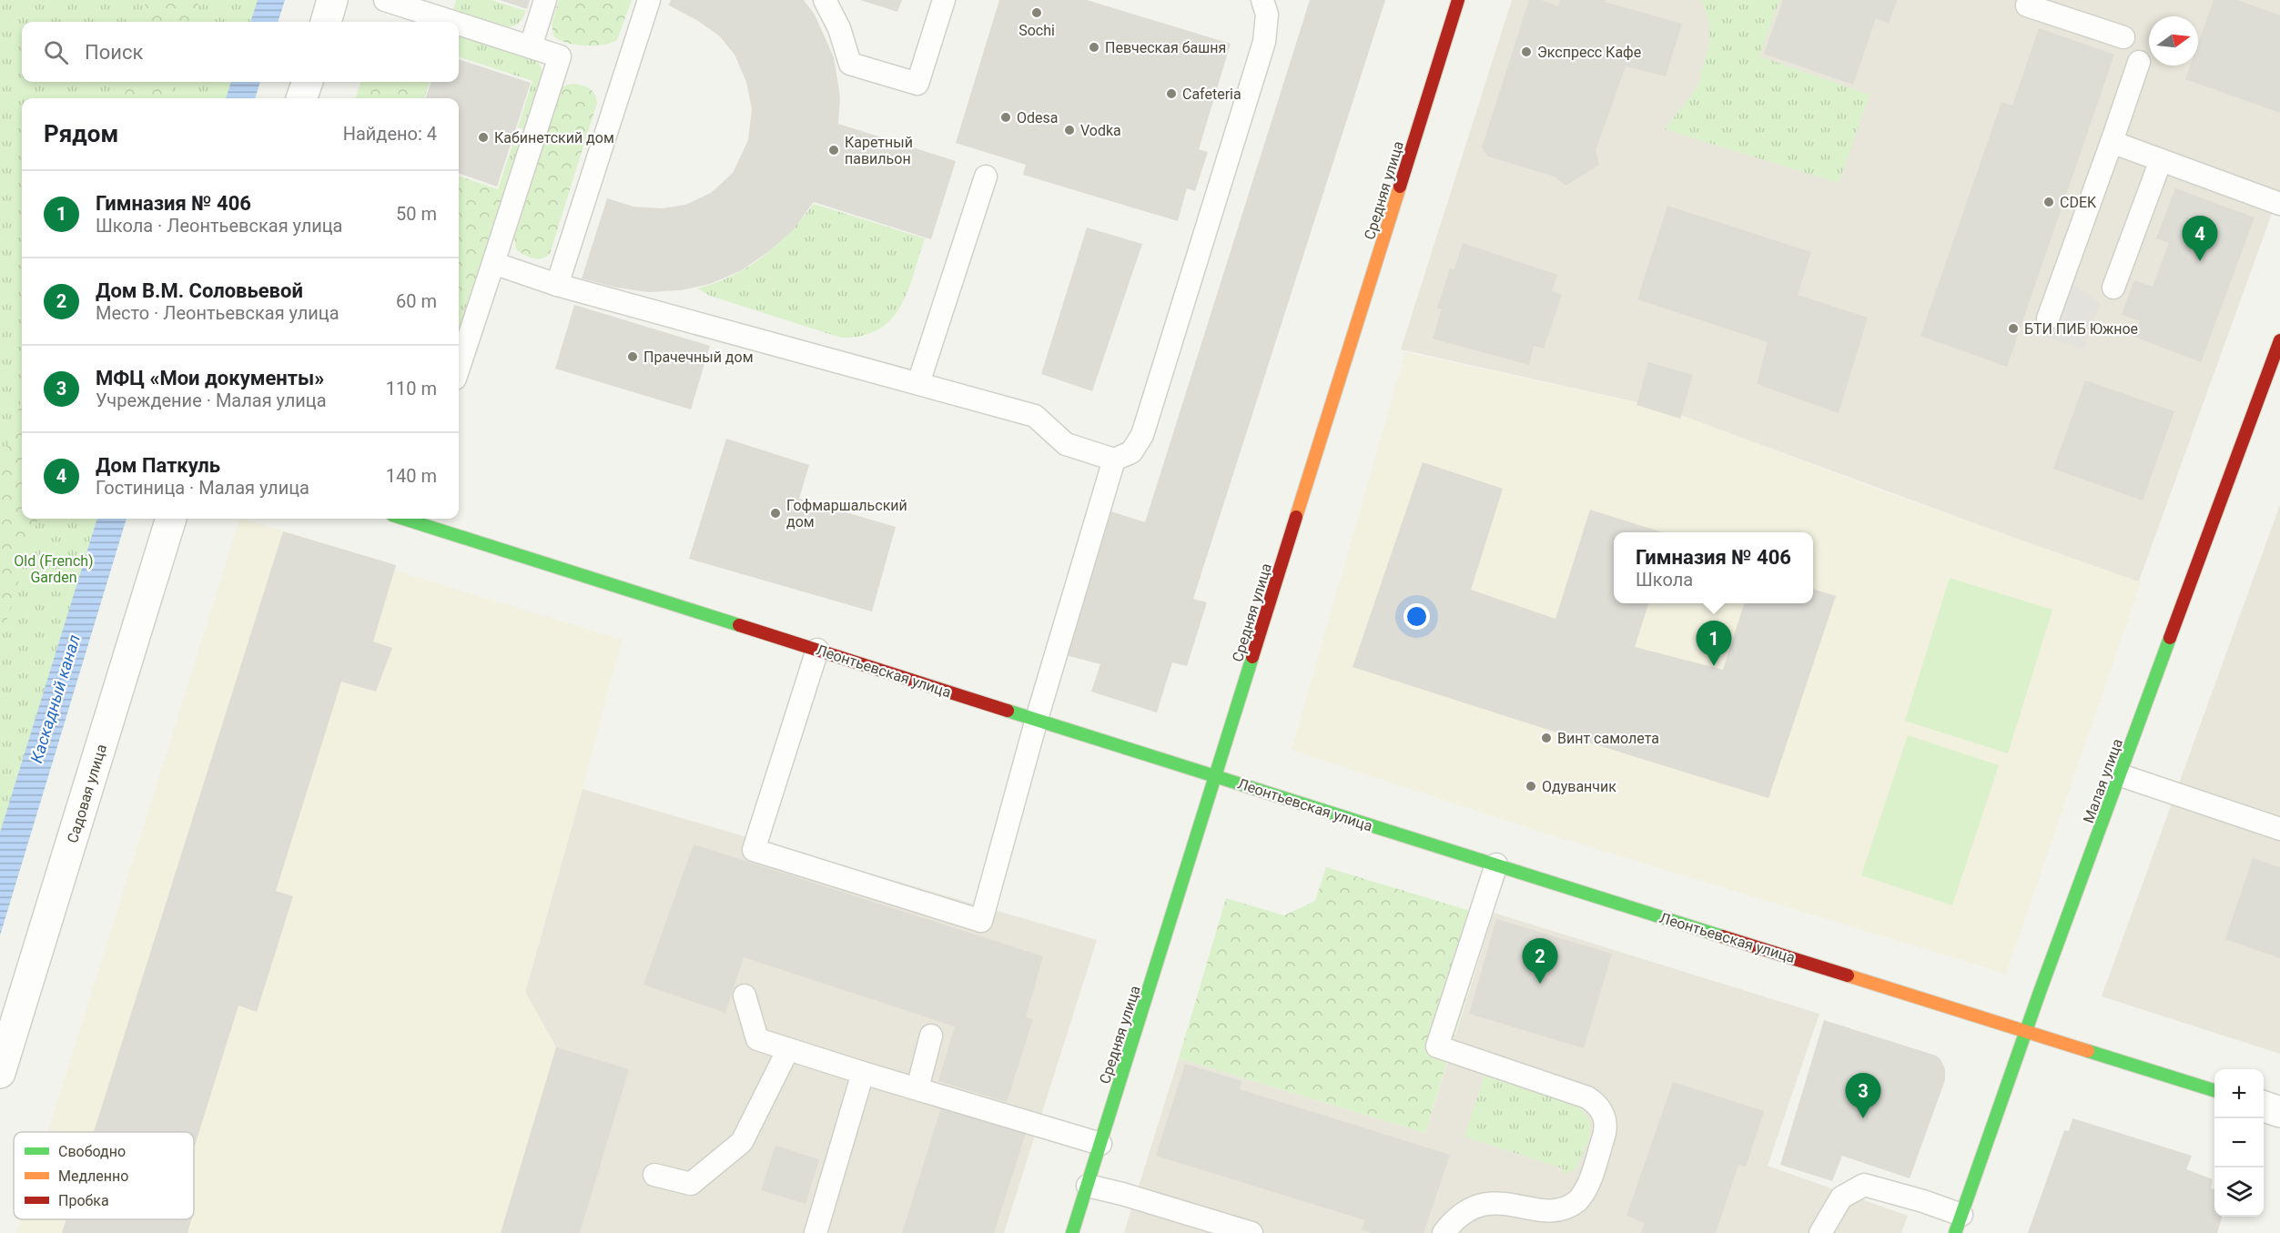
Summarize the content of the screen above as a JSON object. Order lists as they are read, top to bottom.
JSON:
{
  "streets": {
    "street": [
      "Средняя улица",
      "Леонтьевская улица",
      "Малая улица",
      "Садовая улица"
    ]
  },
  "crossings": [
    ["Средняя улица", "Леонтьевская улица"],
    ["Леонтьевская улица", "Малая улица"]
  ],
  "water": ["Каскадный канал"],
  "parks": ["Old (French) Garden"],
  "places": [
    "Sochi",
    "Певческая башня",
    "Экспресс Кафе",
    "Cafeteria",
    "Odesa",
    "Vodka",
    "Кабинетский дом",
    "Каретный павильон",
    "CDEK",
    "БТИ ПИБ Южное",
    "Прачечный дом",
    "Гофмаршальский дом",
    "Винт самолета",
    "Одуванчик"
  ],
  "legend": ["Свободно", "Медленно", "Пробка"],
  "north": "right",
  "page": {
    "search": "Поиск",
    "heading": ["Рядом", "Найдено: 4"],
    "list": [
      {
        "mark": "1",
        "name": "Гимназия № 406",
        "note": "Школа · Леонтьевская улица",
        "value": "50 m"
      },
      {
        "mark": "2",
        "name": "Дом В.М. Соловьевой",
        "note": "Место · Леонтьевская улица",
        "value": "60 m"
      },
      {
        "mark": "3",
        "name": "МФЦ «Мои документы»",
        "note": "Учреждение · Малая улица",
        "value": "110 m"
      },
      {
        "mark": "4",
        "name": "Дом Паткуль",
        "note": "Гостиница · Малая улица",
        "value": "140 m"
      }
    ],
    "pins": [
      "4",
      "1",
      "2",
      "3"
    ],
    "popup": ["Гимназия № 406", "Школа"],
    "map_buttons": ["+", "−"]
  }
}
